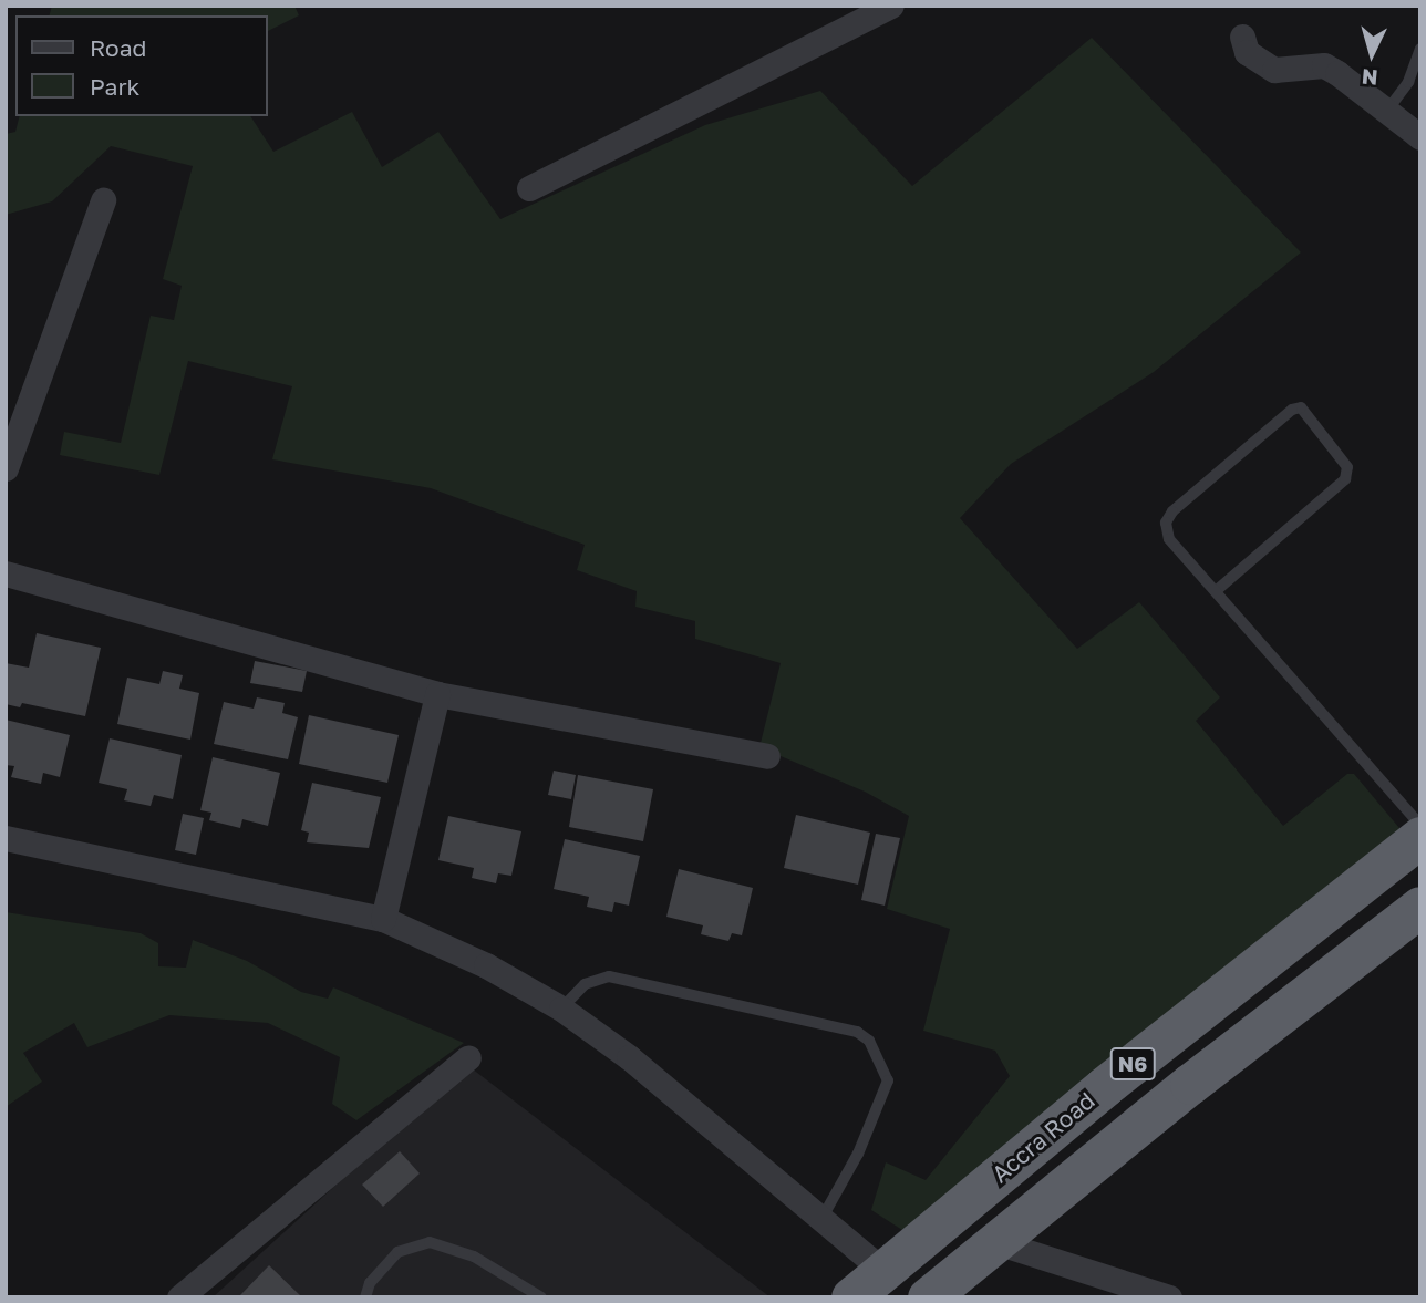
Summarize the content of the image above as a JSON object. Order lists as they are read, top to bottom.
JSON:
{
  "streets": {
    "highway": ["N6", "Accra Road"]
  },
  "legend": ["Road", "Park"],
  "north": "bottom"
}
